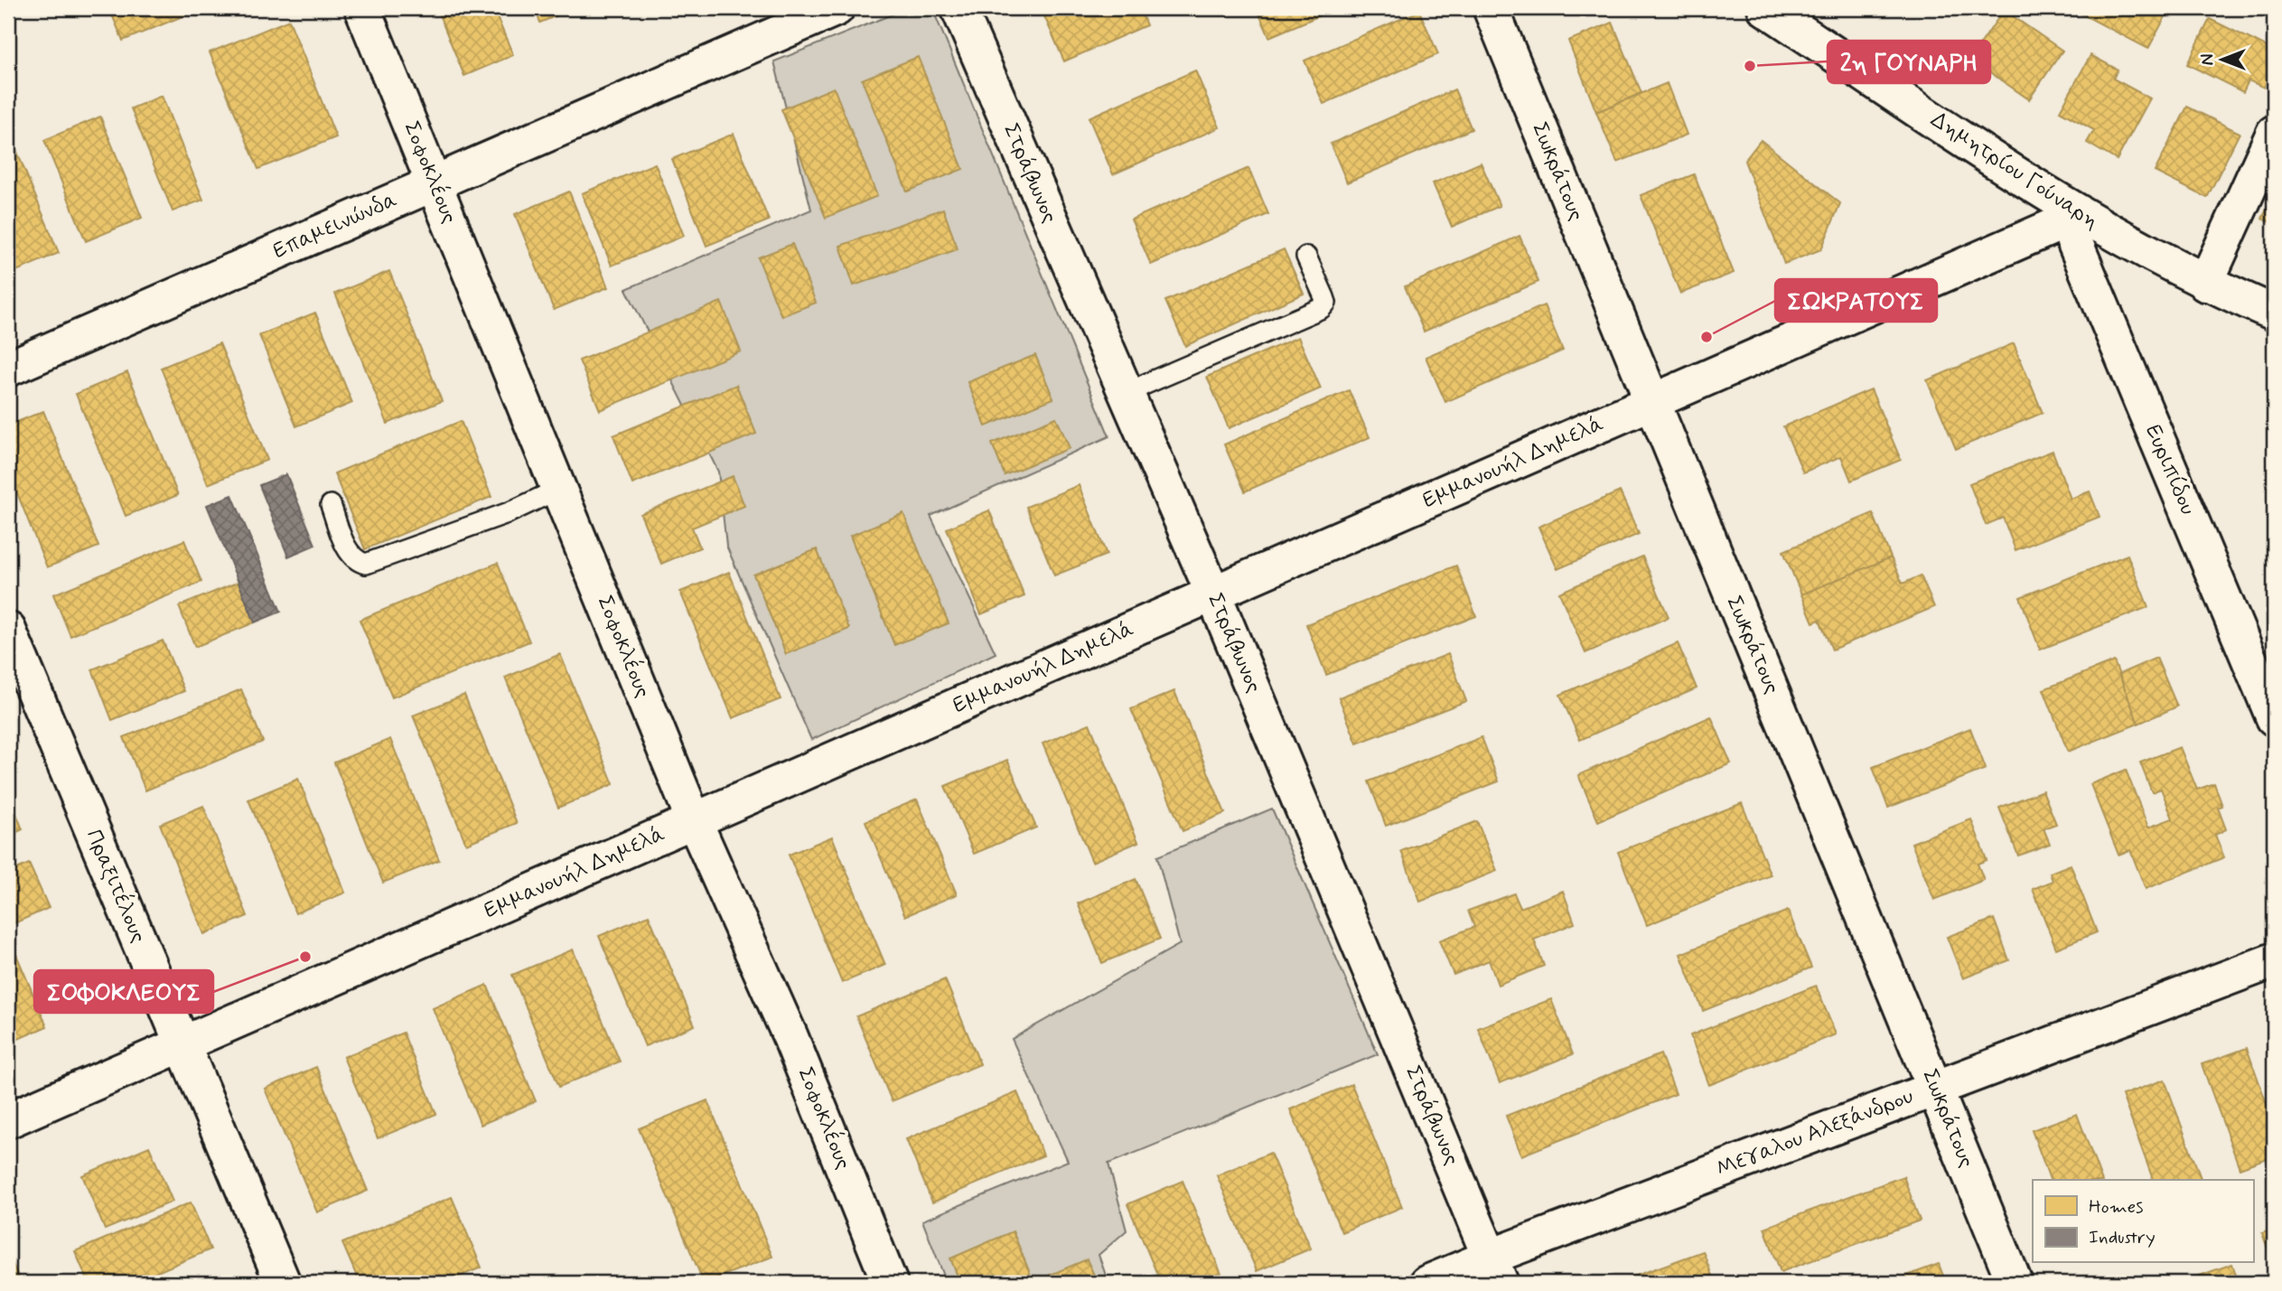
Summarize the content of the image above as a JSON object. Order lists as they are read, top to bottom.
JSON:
{
  "streets": {
    "street": [
      "Δημητρίου Γούναρη",
      "Σωκράτους",
      "Σοφοκλέους",
      "Στράβωνος",
      "Επαμεινώνδα",
      "Εμμανουήλ Δημελά",
      "Ευριπίδου",
      "Πραξιτέλους",
      "Μεγαλου Αλεξάνδρου"
    ]
  },
  "crossings": [
    ["Δημητρίου Γούναρη", "Εμμανουήλ Δημελά"],
    ["Δημητρίου Γούναρη", "Ευριπίδου"],
    ["Σωκράτους", "Εμμανουήλ Δημελά"],
    ["Σωκράτους", "Μεγαλου Αλεξάνδρου"],
    ["Σοφοκλέους", "Επαμεινώνδα"],
    ["Σοφοκλέους", "Εμμανουήλ Δημελά"],
    ["Στράβωνος", "Εμμανουήλ Δημελά"],
    ["Στράβωνος", "Μεγαλου Αλεξάνδρου"],
    ["Εμμανουήλ Δημελά", "Ευριπίδου"],
    ["Εμμανουήλ Δημελά", "Πραξιτέλους"]
  ],
  "places": ["2η ΓΟΥΝΑΡΗ", "ΣΩΚΡΑΤΟΥΣ", "ΣΟΦΟΚΛΕΟΥΣ"],
  "legend": ["Homes", "Industry"],
  "north": "left"
}
